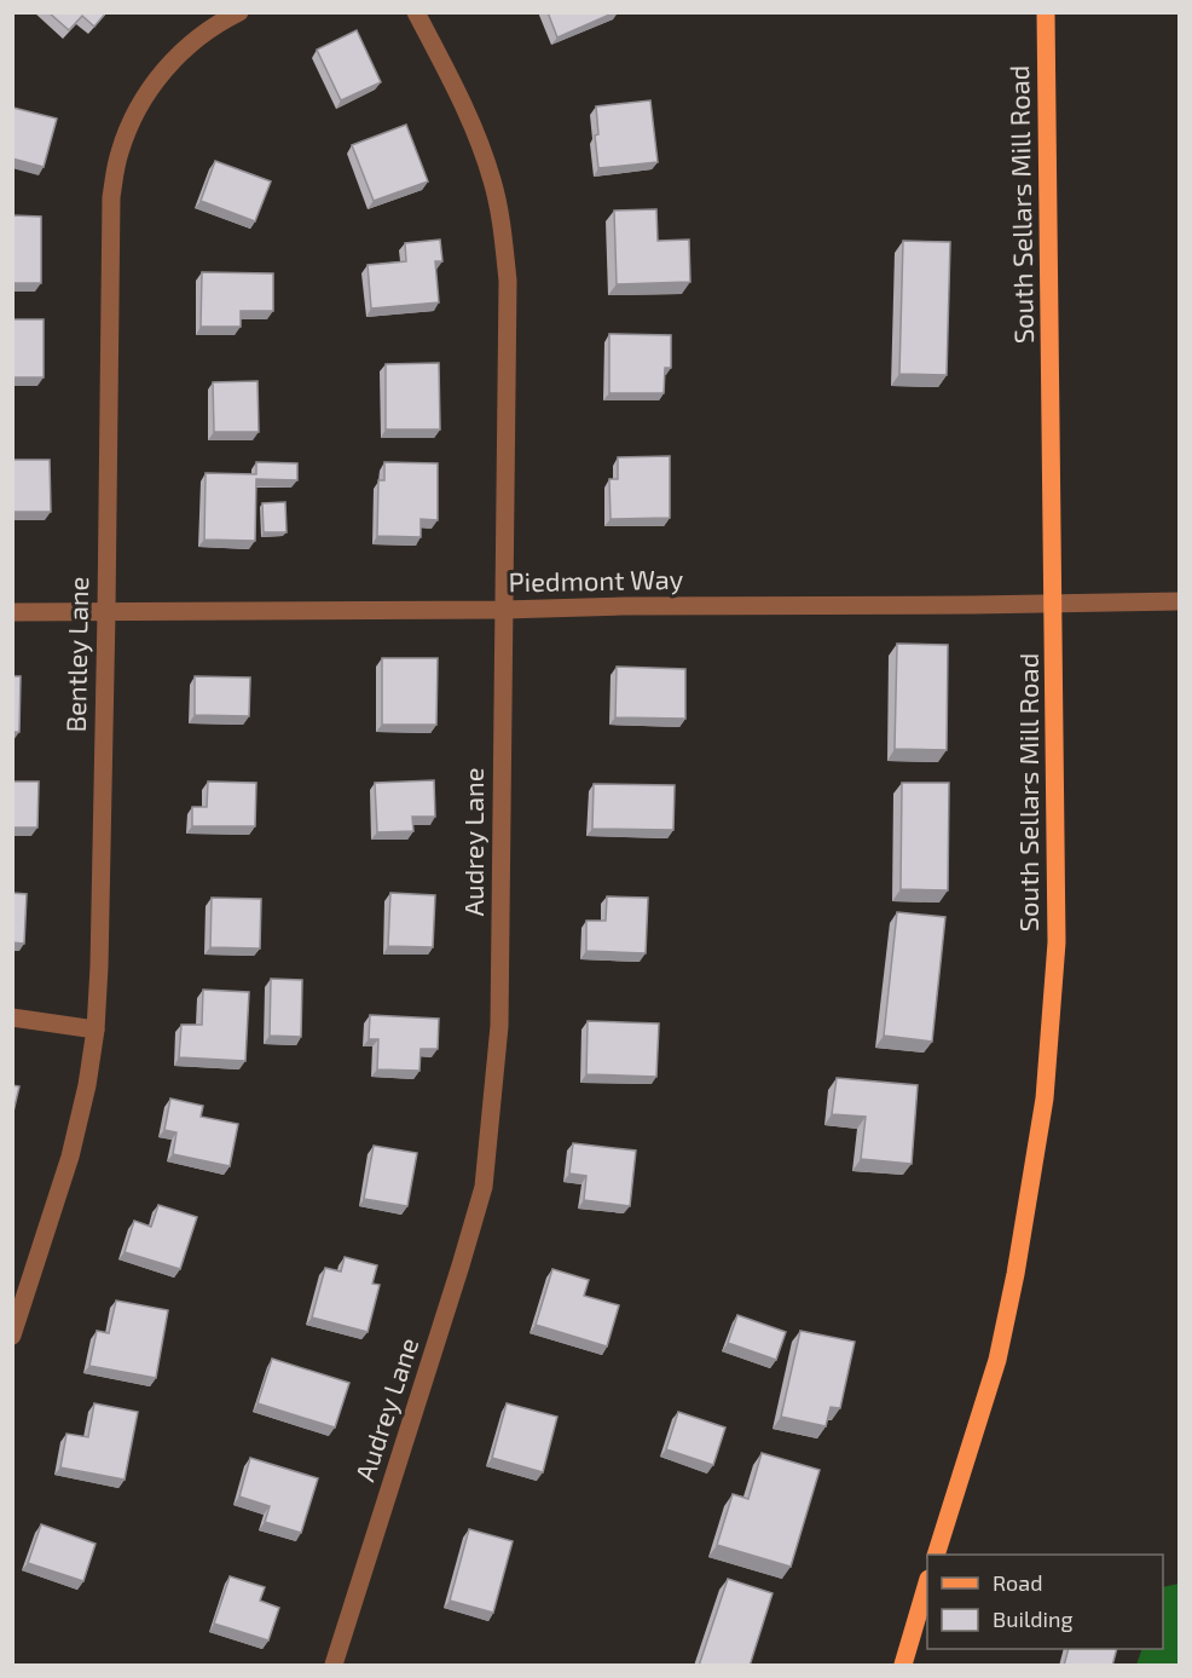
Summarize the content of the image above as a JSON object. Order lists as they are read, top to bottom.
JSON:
{
  "streets": {
    "main road": ["South Sellars Mill Road"],
    "street": ["Piedmont Way", "Bentley Lane", "Audrey Lane"]
  },
  "crossings": [
    ["South Sellars Mill Road", "Piedmont Way"],
    ["Piedmont Way", "Bentley Lane"],
    ["Piedmont Way", "Audrey Lane"]
  ],
  "legend": ["Road", "Building"]
}
